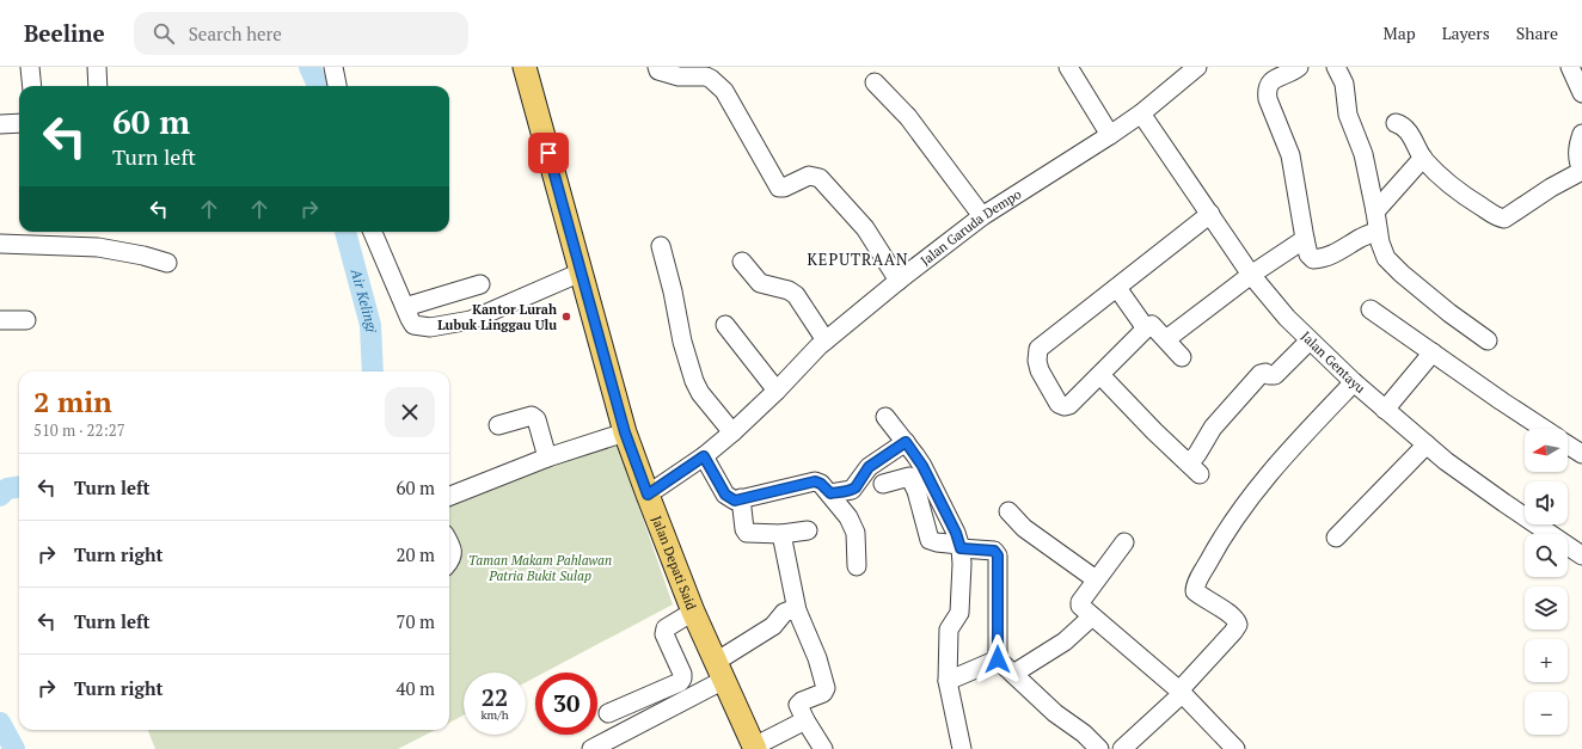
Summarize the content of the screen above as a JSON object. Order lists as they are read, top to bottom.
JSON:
{
  "streets": {
    "main road": ["Jalan Depati Said"],
    "street": ["Jalan Garuda Dempo", "Jalan Gentayu"]
  },
  "crossings": [
    ["Jalan Garuda Dempo", "Jalan Gentayu"],
    ["Jalan Garuda Dempo", "Jalan Depati Said"]
  ],
  "districts": ["KEPUTRAAN"],
  "water": ["Air Kelingi"],
  "parks": ["Taman Makam Pahlawan Patria Bukit Sulap"],
  "places": ["Kantor Lurah Lubuk Linggau Ulu"],
  "north": "left",
  "page": {
    "header": "Beeline",
    "search": "Search here",
    "nav": ["Map", "Layers", "Share"],
    "turn": ["60 m", "Turn left"],
    "heading": ["2 min", "510 m · 22:27"],
    "map_buttons": ["+", "−"],
    "list": [
      {
        "name": "Turn left",
        "value": "60 m"
      },
      {
        "name": "Turn right",
        "value": "20 m"
      },
      {
        "name": "Turn left",
        "value": "70 m"
      },
      {
        "name": "Turn right",
        "value": "40 m"
      }
    ],
    "speed": "22 km/h",
    "limit": "30"
  }
}
